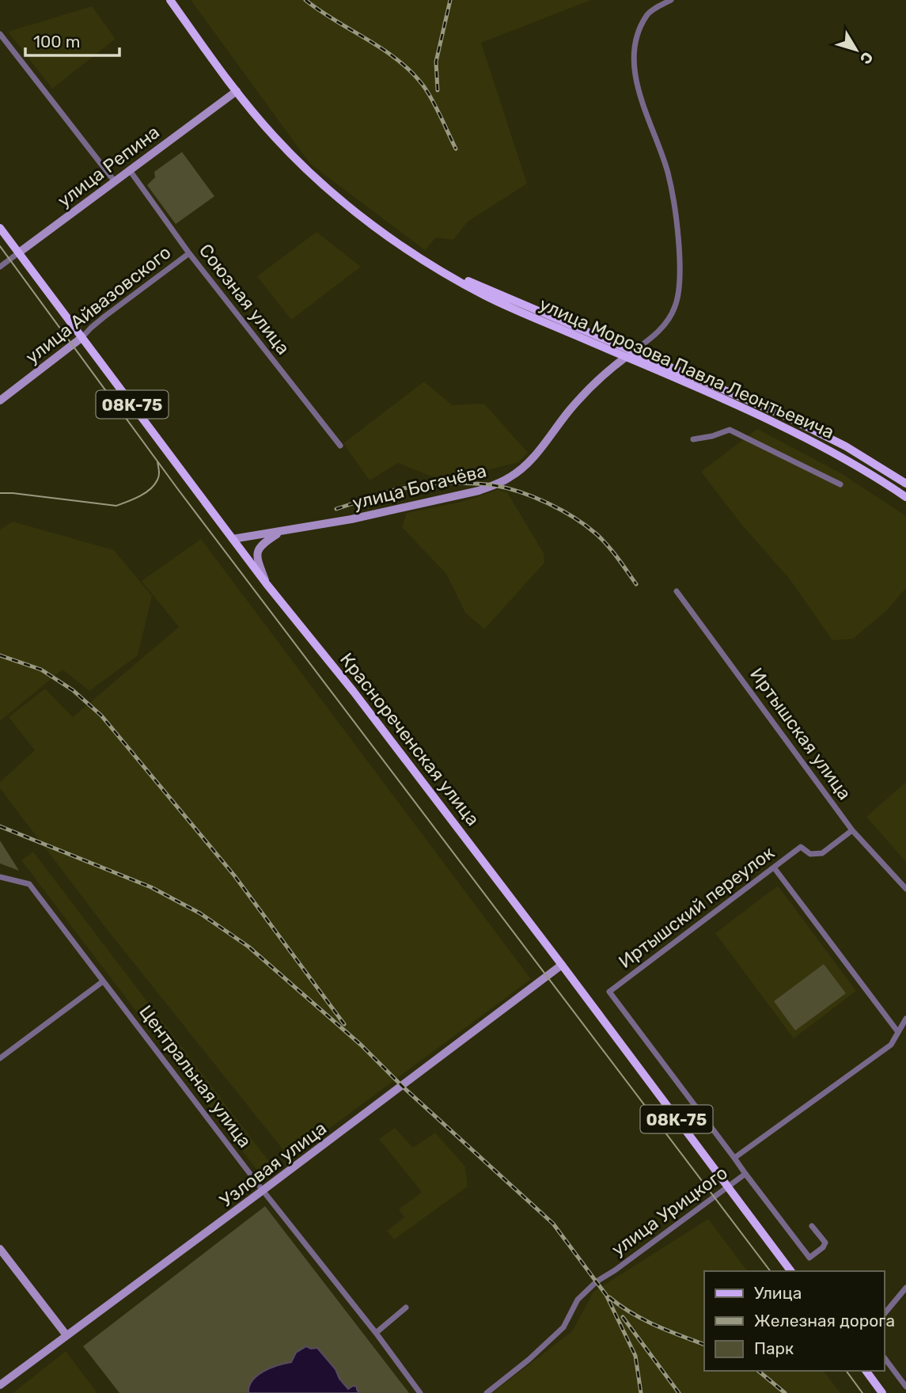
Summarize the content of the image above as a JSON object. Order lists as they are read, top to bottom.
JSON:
{
  "streets": {
    "main road": ["улица Морозова Павла Леонтьевича", "08К-75", "Краснореченская улица"],
    "street": [
      "улица Репина",
      "Союзная улица",
      "улица Айвазовского",
      "улица Богачёва",
      "Иртышская улица",
      "Иртышский переулок",
      "Центральная улица",
      "Узловая улица",
      "улица Урицкого"
    ]
  },
  "crossings": [
    ["улица Репина", "Союзная улица"],
    ["улица Репина", "улица Морозова Павла Леонтьевича"],
    ["улица Репина", "Краснореченская улица"],
    ["Союзная улица", "улица Айвазовского"],
    ["улица Айвазовского", "Краснореченская улица"],
    ["улица Морозова Павла Леонтьевича", "улица Богачёва"],
    ["улица Богачёва", "Краснореченская улица"],
    ["Иртышская улица", "Иртышский переулок"],
    ["Краснореченская улица", "Узловая улица"],
    ["Краснореченская улица", "улица Урицкого"],
    ["Иртышский переулок", "улица Урицкого"],
    ["Центральная улица", "Узловая улица"]
  ],
  "legend": ["Улица", "Железная дорога", "Парк"],
  "scale_bar": "100 m",
  "north": "bottom right"
}
